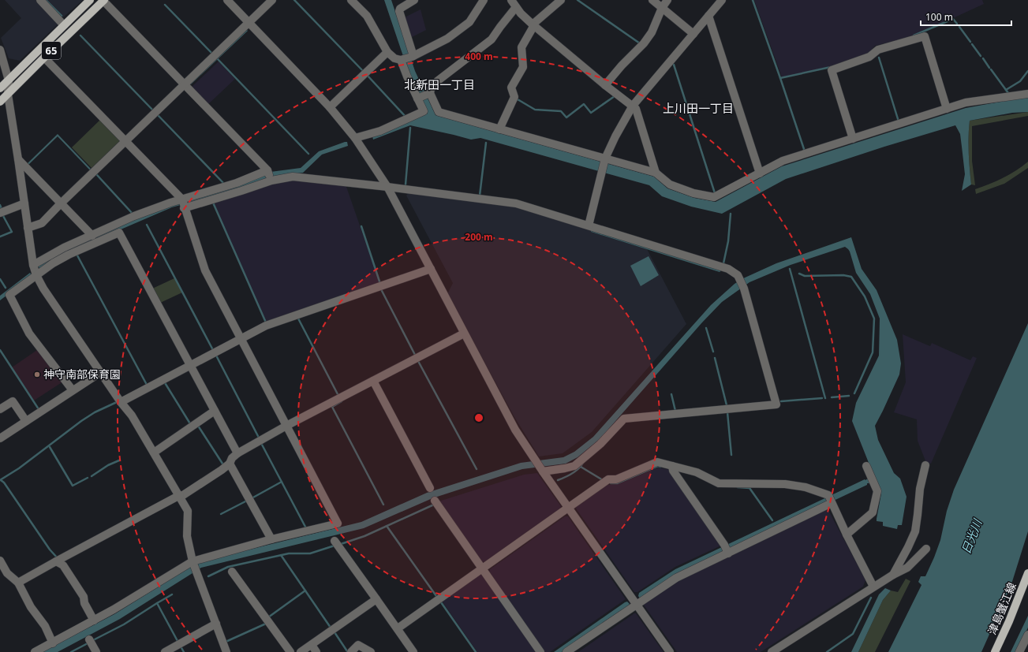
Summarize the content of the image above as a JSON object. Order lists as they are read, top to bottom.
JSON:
{
  "streets": {
    "main road": ["65", "津島蟹江線"]
  },
  "districts": ["北新田一丁目", "上川田一丁目"],
  "water": ["日光川"],
  "places": ["神守南部保育園"],
  "scale_bar": "100 m",
  "rings": ["400 m", "200 m"]
}
